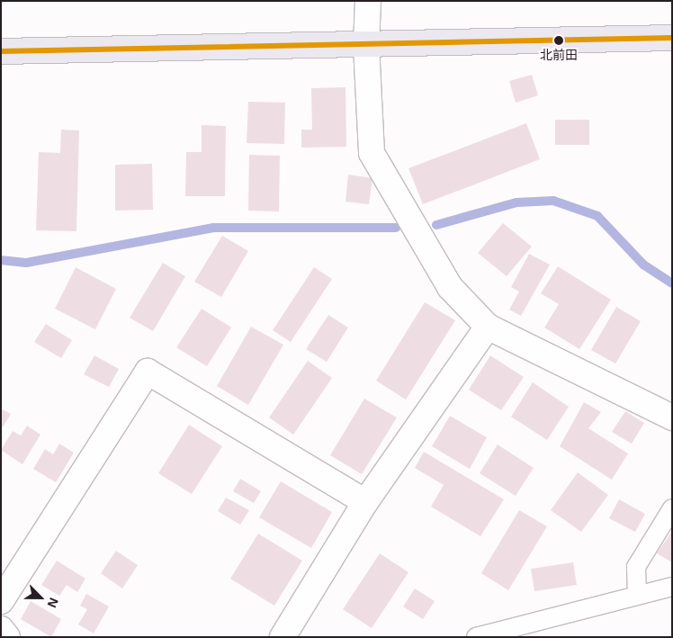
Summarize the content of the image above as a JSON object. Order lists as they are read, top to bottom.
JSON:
{
  "places": ["北前田"],
  "north": "bottom right"
}
